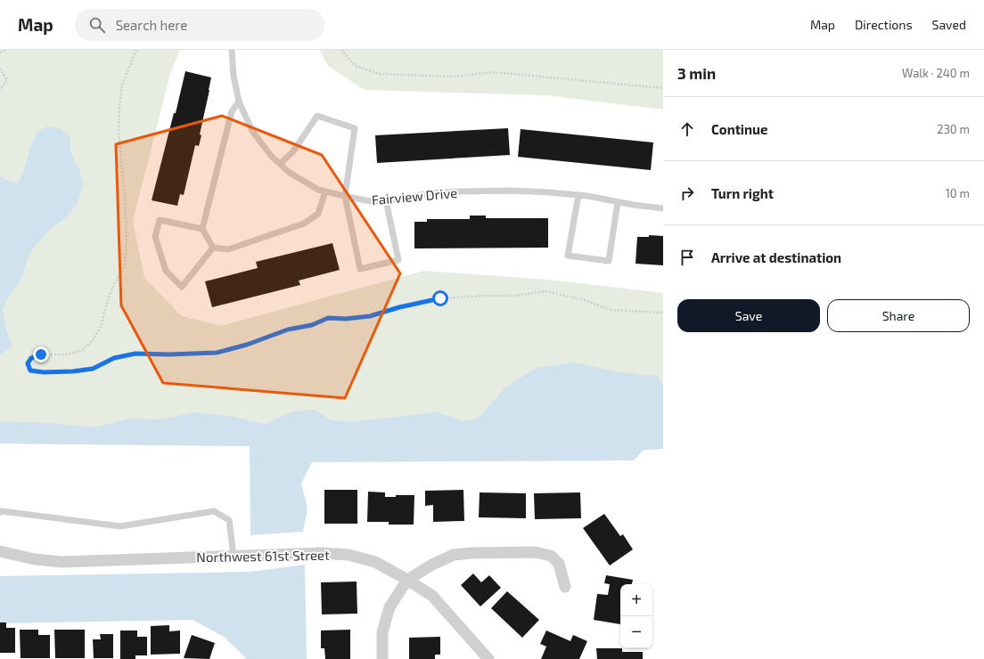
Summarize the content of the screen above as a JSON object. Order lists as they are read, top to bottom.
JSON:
{
  "streets": {
    "street": ["Northwest 61st Street"],
    "lane": ["Fairview Drive"]
  },
  "page": {
    "header": "Map",
    "search": "Search here",
    "nav": ["Map", "Directions", "Saved"],
    "heading": ["3 min", "Walk · 240 m"],
    "list": [
      ["Continue", "230 m"],
      ["Turn right", "10 m"],
      "Arrive at destination"
    ],
    "buttons": ["Save", "Share"],
    "map_buttons": ["+", "−"]
  }
}
